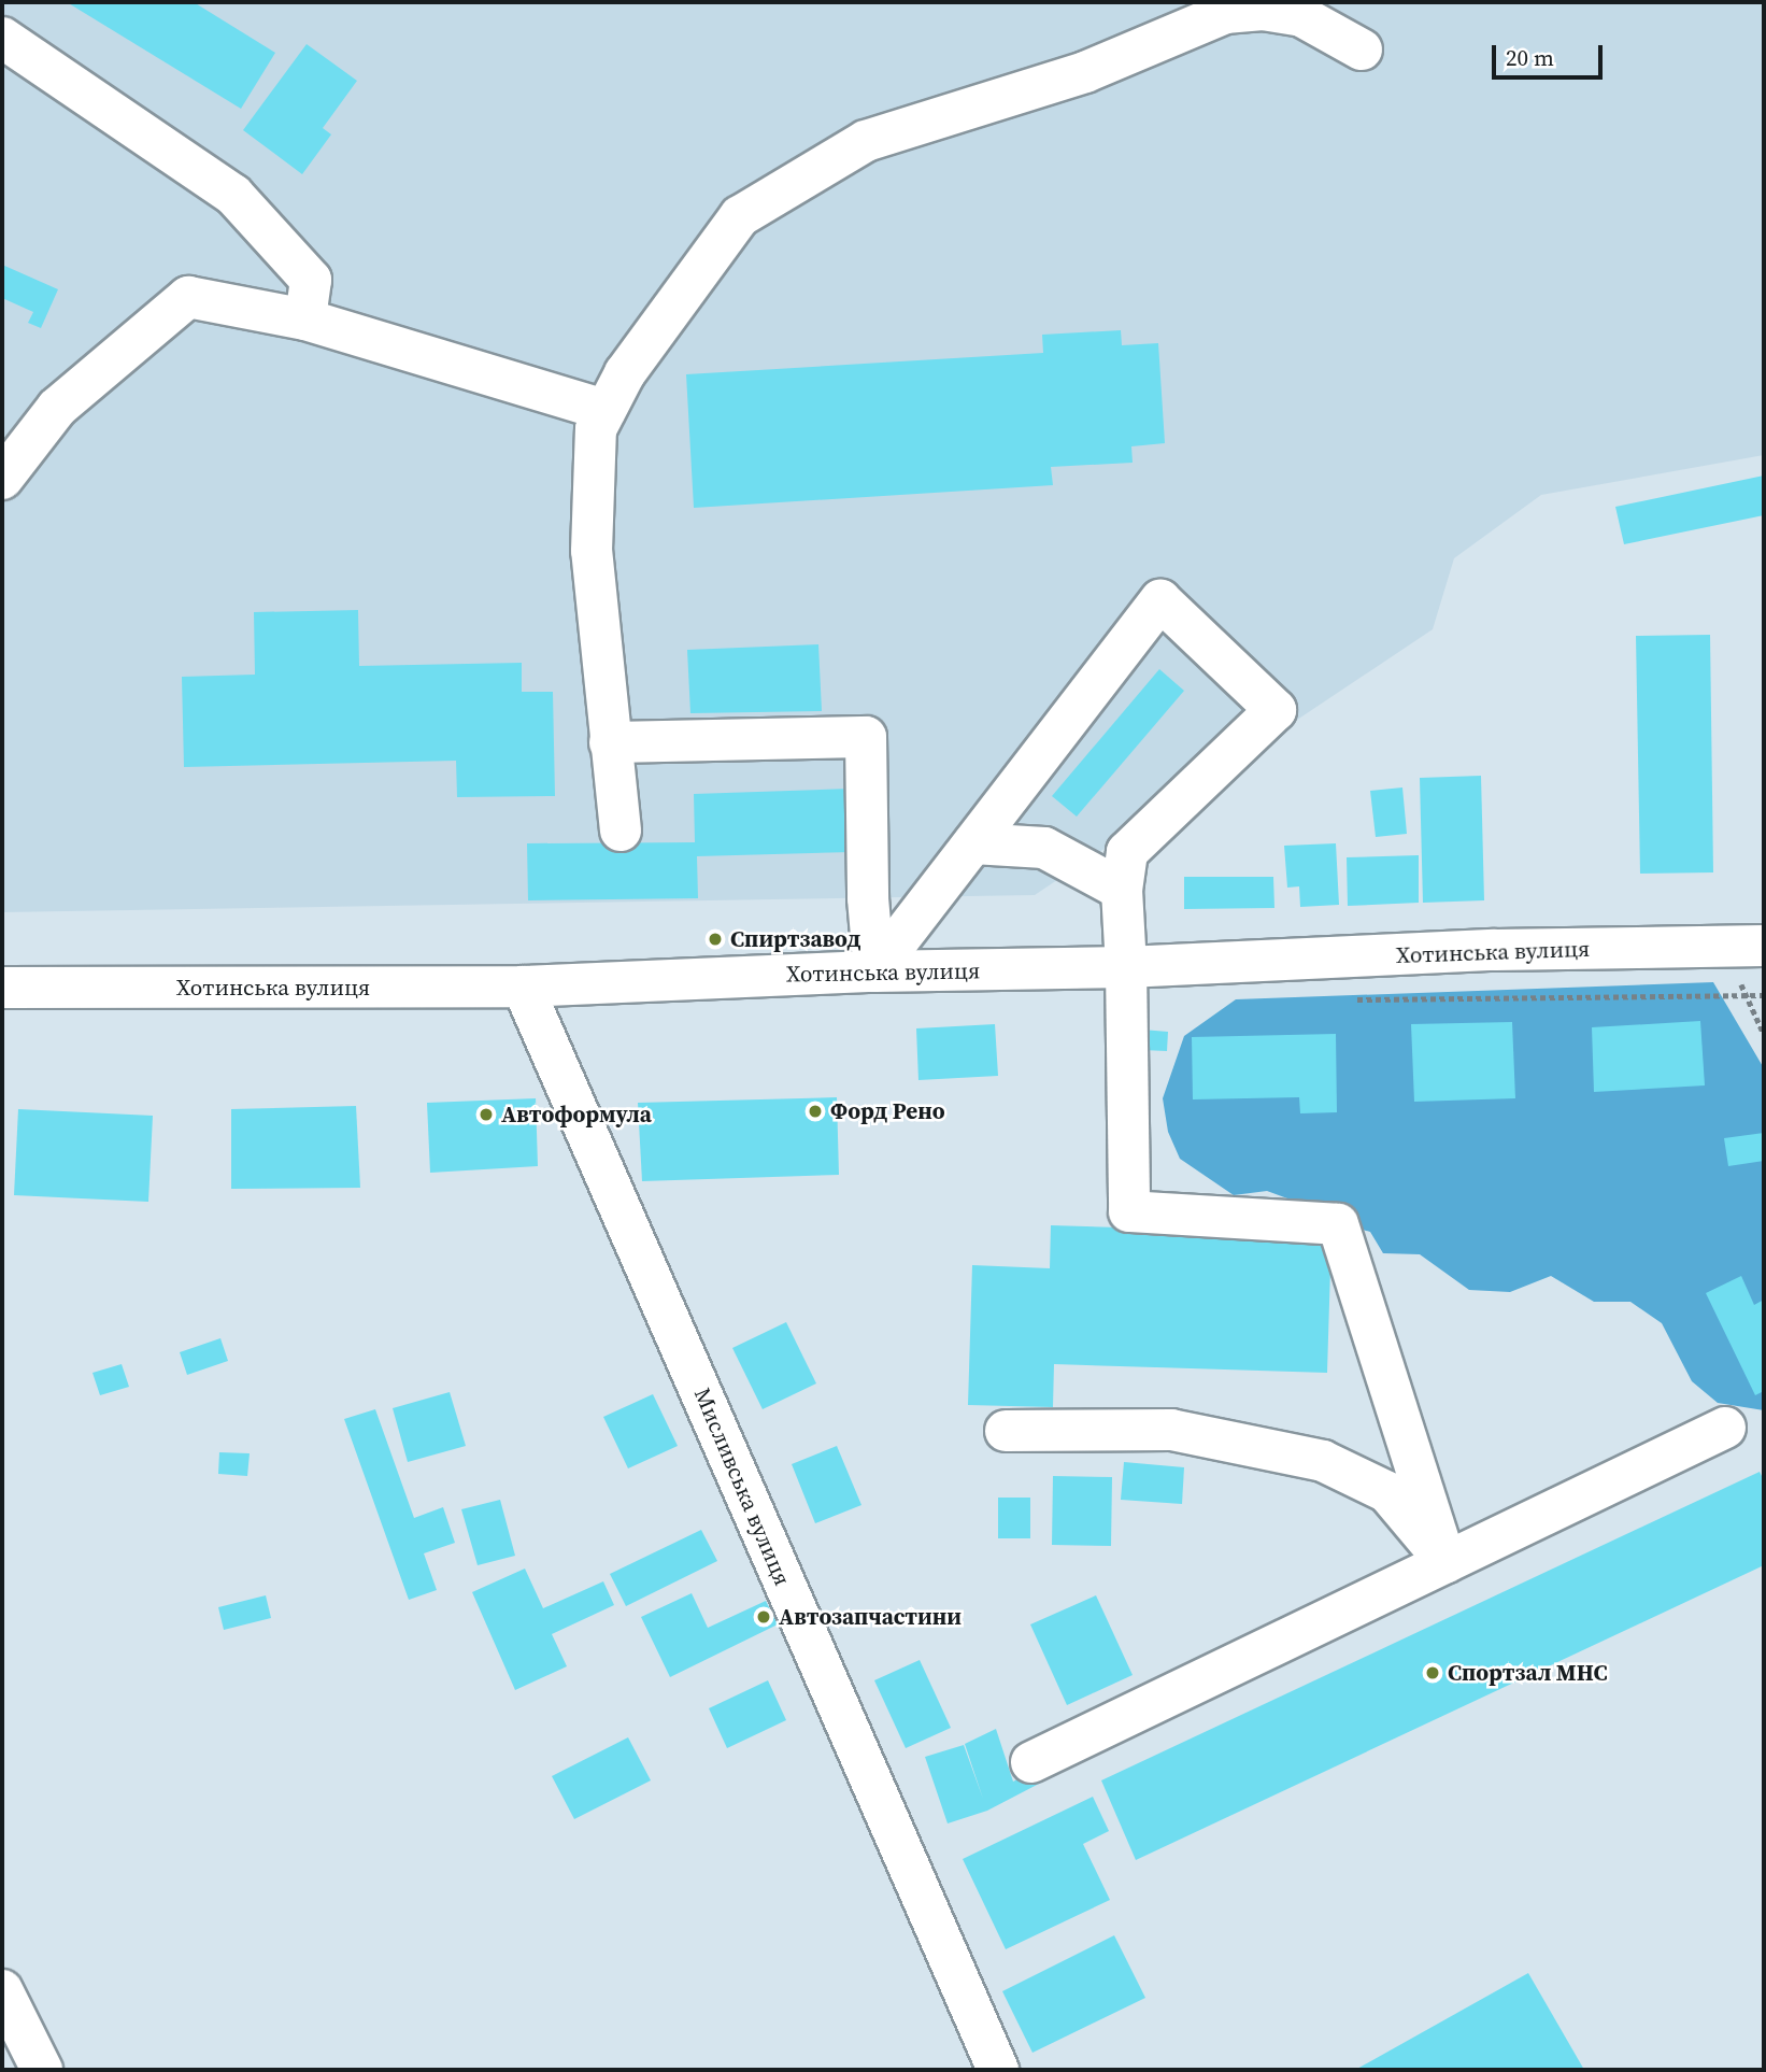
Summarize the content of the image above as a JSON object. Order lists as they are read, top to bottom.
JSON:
{
  "streets": {
    "main road": ["Хотинська вулиця", "Мисливська вулиця"]
  },
  "crossings": [
    ["Хотинська вулиця", "Мисливська вулиця"]
  ],
  "places": [
    "Спиртзавод",
    "Форд Рено",
    "Автоформула",
    "Автозапчастини",
    "Спортзал МНС"
  ],
  "scale_bar": "20 m"
}
